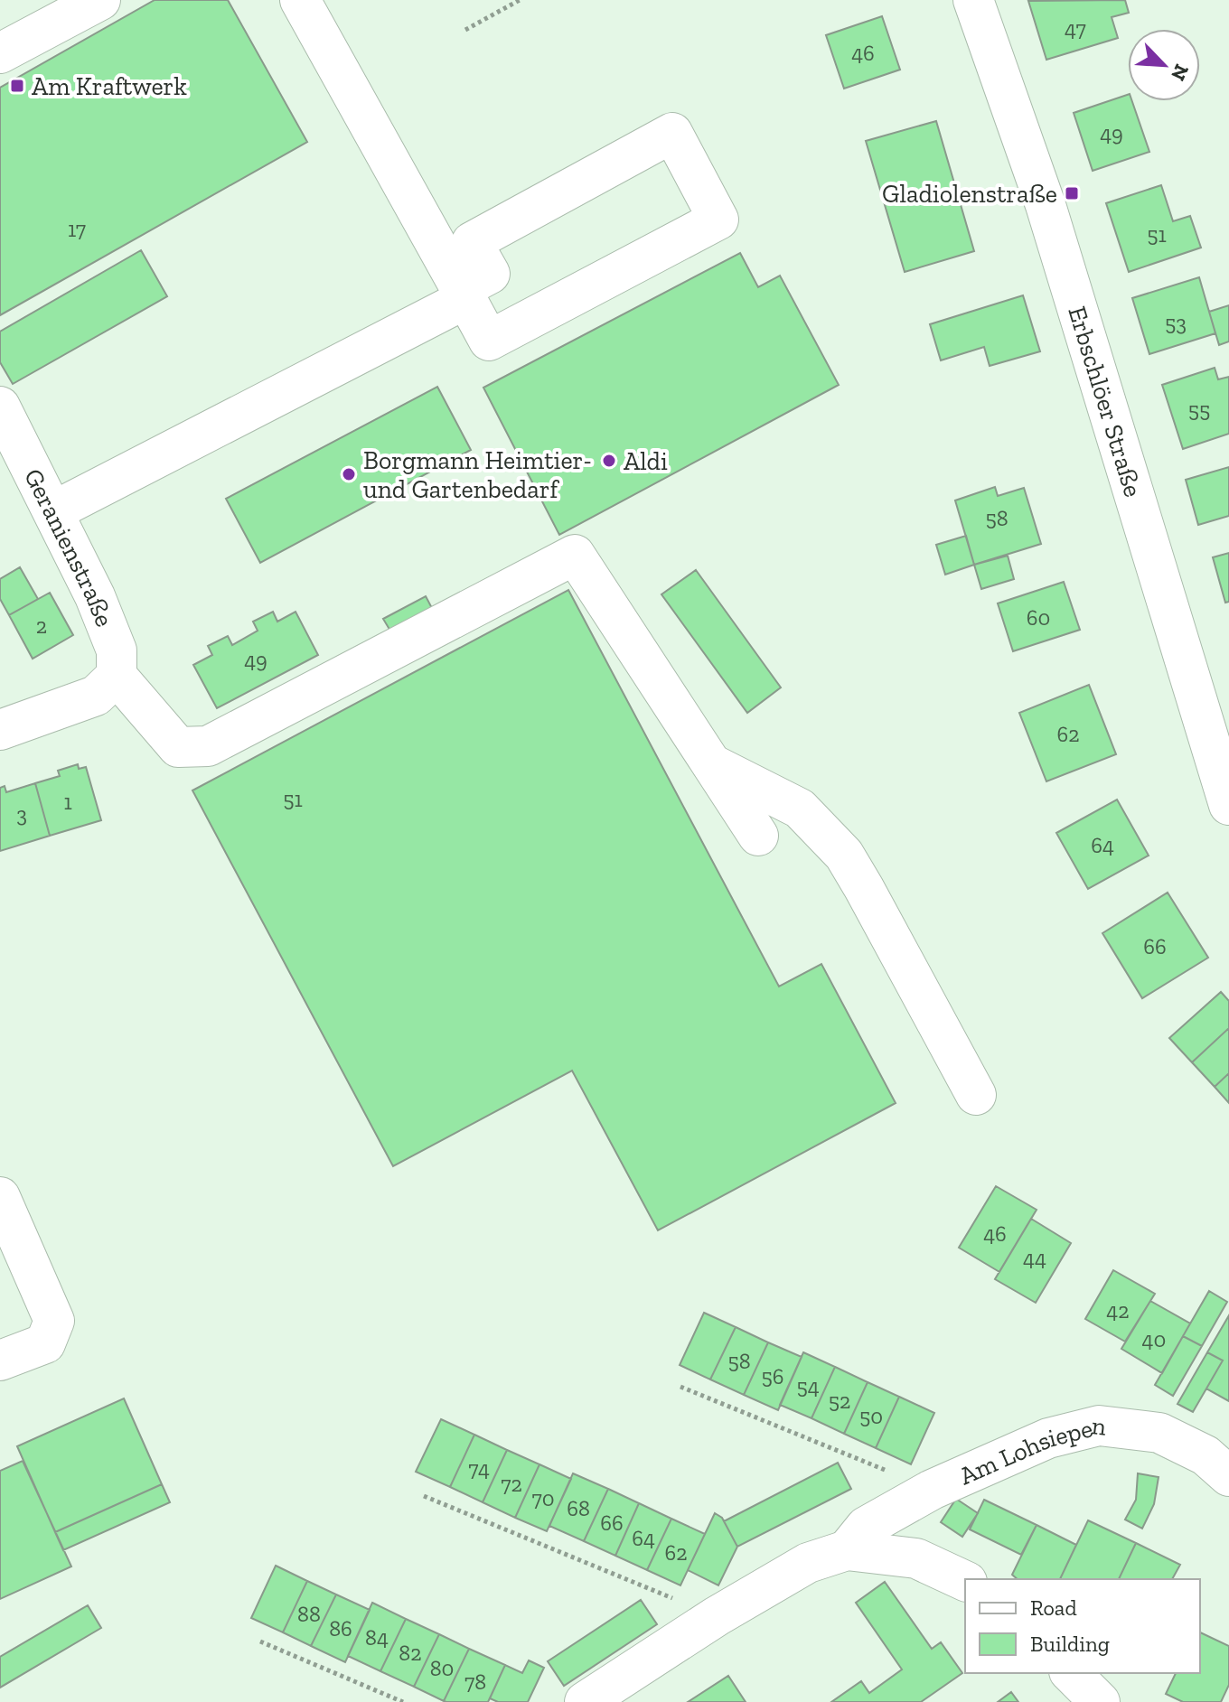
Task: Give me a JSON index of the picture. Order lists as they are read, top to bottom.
{
  "streets": {
    "street": ["Erbschlöer Straße", "Geranienstraße", "Am Lohsiepen"]
  },
  "places": {
    "transit": ["Am Kraftwerk", "Gladiolenstraße"],
    "other": ["Aldi", "Borgmann Heimtier- und Gartenbedarf"]
  },
  "house_numbers": [
    "47",
    "46",
    "49",
    "17",
    "51",
    "53",
    "55",
    "58",
    "60",
    "2",
    "49",
    "62",
    "51",
    "1",
    "3",
    "64",
    "66",
    "46",
    "44",
    "42",
    "40",
    "58",
    "56",
    "54",
    "52",
    "50",
    "74",
    "72",
    "70",
    "68",
    "66",
    "64",
    "62",
    "88",
    "86",
    "84",
    "82",
    "80",
    "78"
  ],
  "legend": ["Road", "Building"],
  "north": "bottom right"
}
